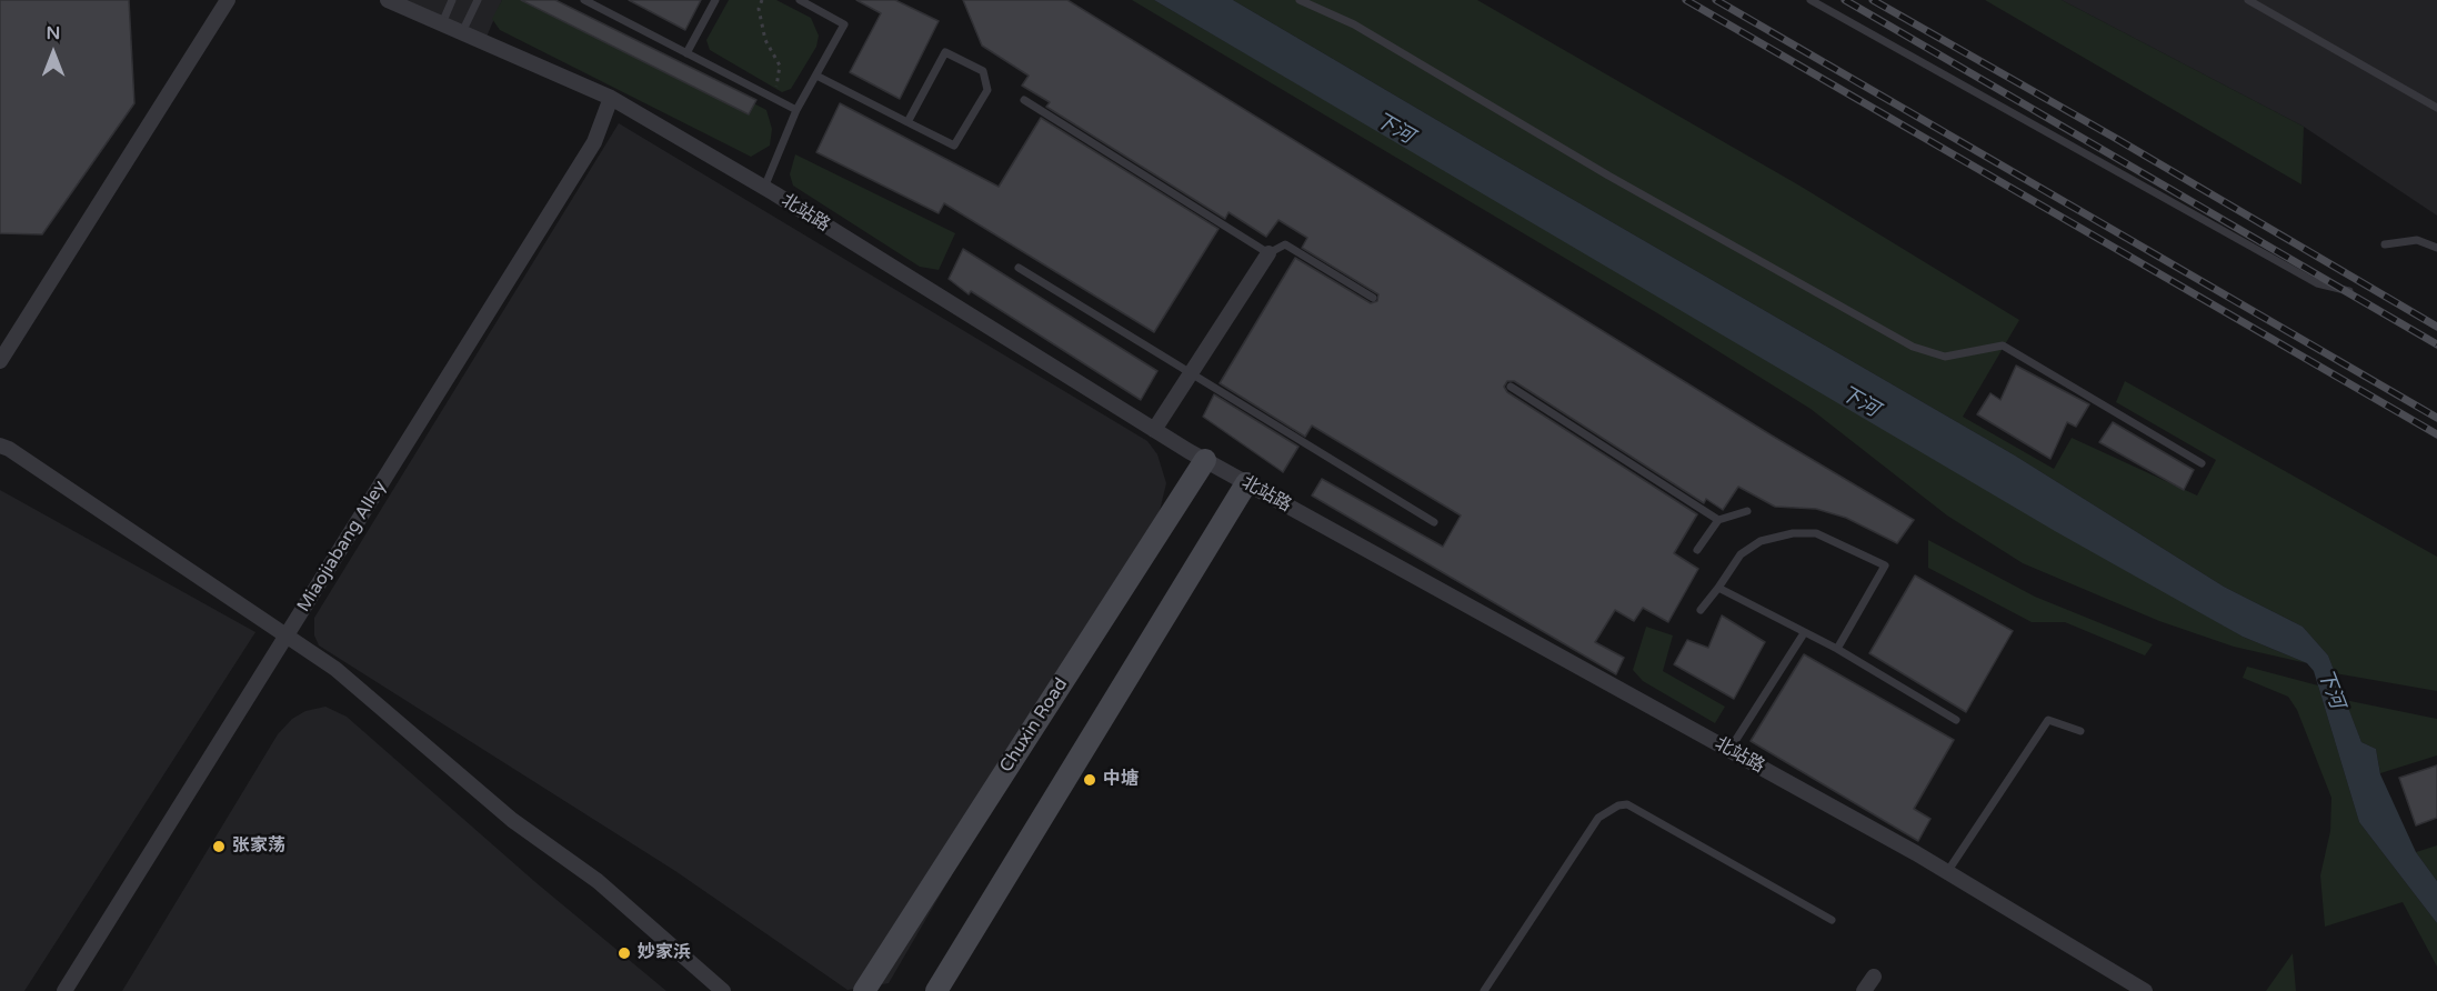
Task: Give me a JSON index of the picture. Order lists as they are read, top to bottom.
{
  "streets": {
    "street": ["北站路", "Miaojiabang Alley", "Chuxin Road"]
  },
  "crossings": [
    ["北站路", "Miaojiabang Alley"],
    ["北站路", "Chuxin Road"]
  ],
  "water": ["下河"],
  "places": ["中塘", "张家荡", "妙家浜"],
  "north": "top"
}
